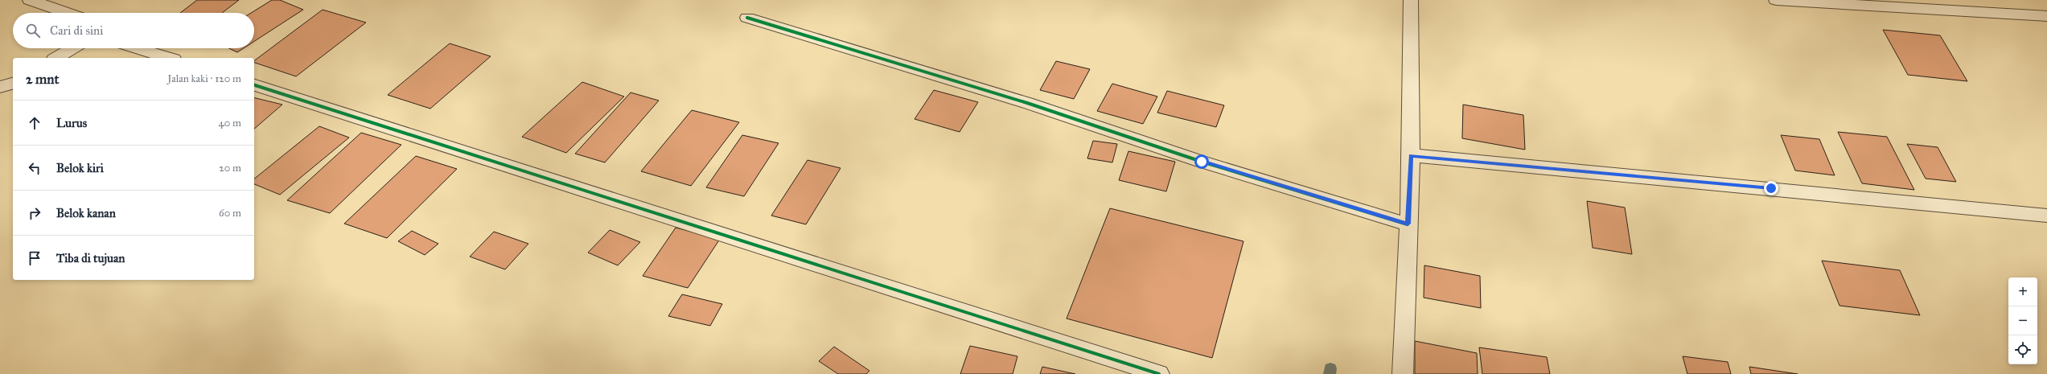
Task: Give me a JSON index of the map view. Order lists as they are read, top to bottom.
{
  "page": {
    "search": "Cari di sini",
    "heading": ["2 mnt", "Jalan kaki · 120 m"],
    "list": [
      ["Lurus", "40 m"],
      ["Belok kiri", "20 m"],
      ["Belok kanan", "60 m"],
      "Tiba di tujuan"
    ],
    "map_buttons": ["+", "−"]
  }
}
